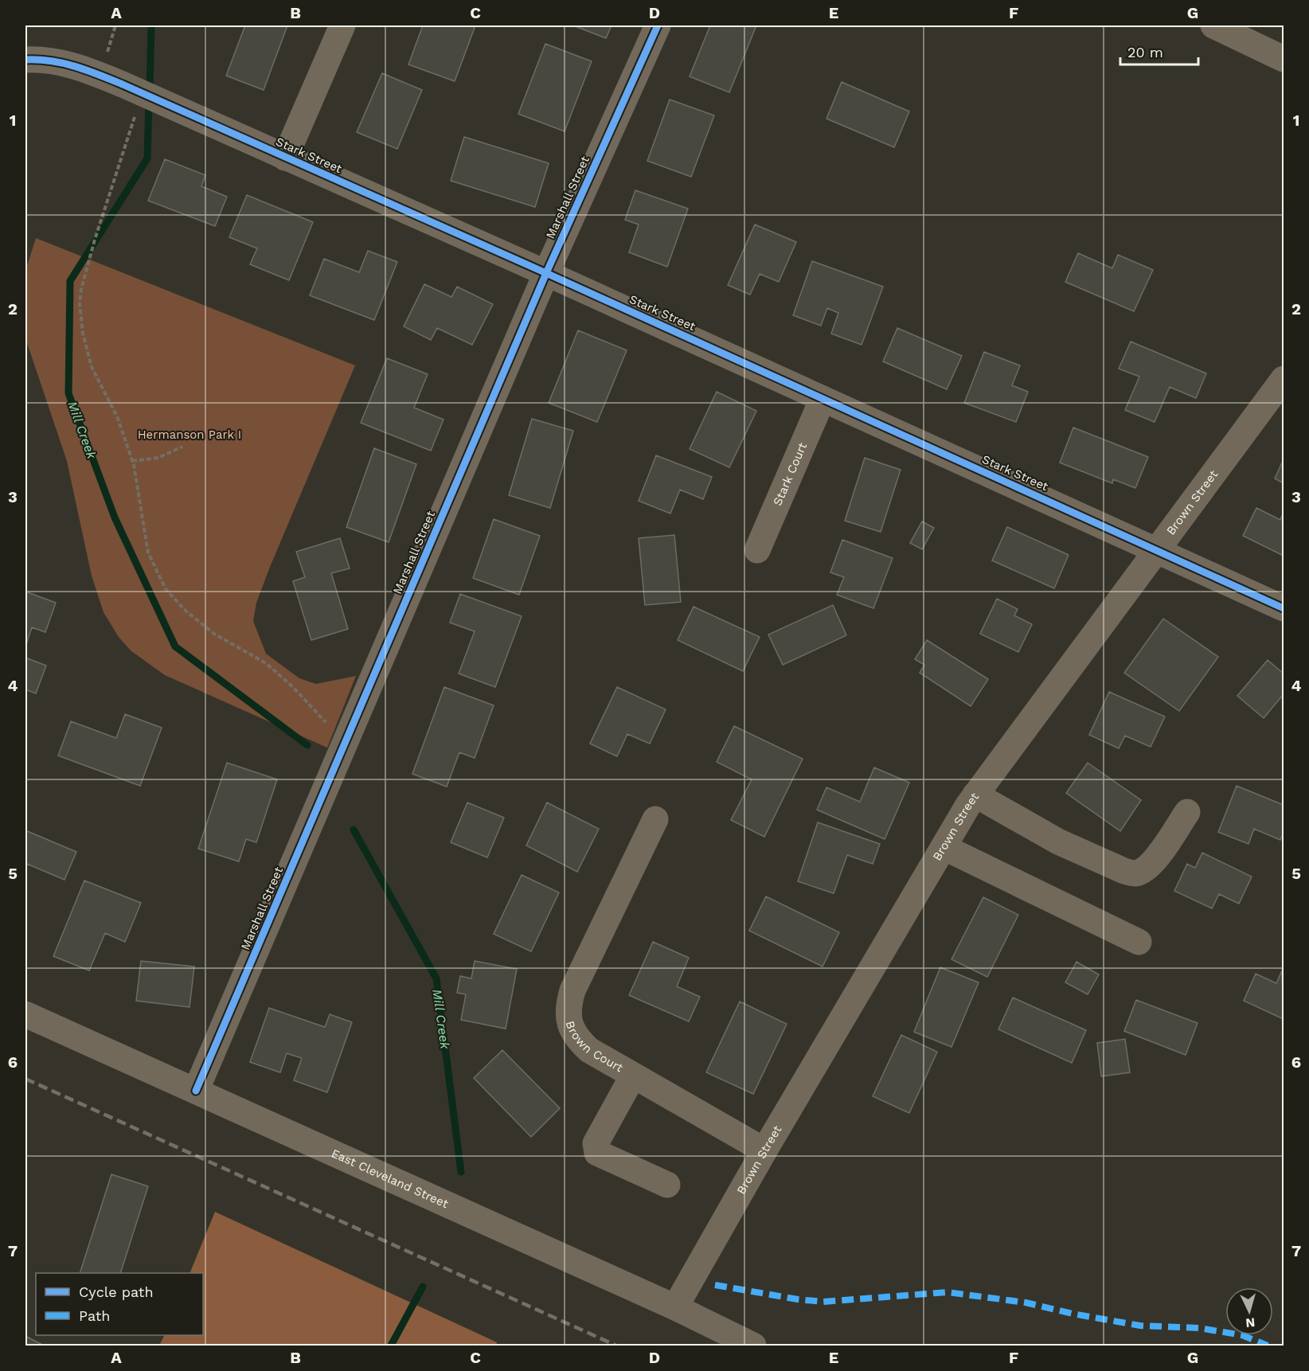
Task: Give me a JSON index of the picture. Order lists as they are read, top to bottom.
{
  "streets": {
    "street": [
      "Stark Street",
      "Marshall Street",
      "Stark Court",
      "Brown Street",
      "Brown Court",
      "East Cleveland Street"
    ]
  },
  "crossings": [
    ["Stark Street", "Marshall Street"],
    ["Stark Street", "Stark Court"],
    ["Stark Street", "Brown Street"],
    ["Marshall Street", "East Cleveland Street"],
    ["Brown Street", "Brown Court"],
    ["Brown Street", "East Cleveland Street"]
  ],
  "water": ["Mill Creek"],
  "parks": ["Hermanson Park I"],
  "legend": ["Cycle path", "Path"],
  "scale_bar": "20 m",
  "north": "bottom",
  "grid": {
    "columns": [
      "A",
      "B",
      "C",
      "D",
      "E",
      "F",
      "G"
    ],
    "rows": [
      "1",
      "2",
      "3",
      "4",
      "5",
      "6",
      "7"
    ]
  }
}
